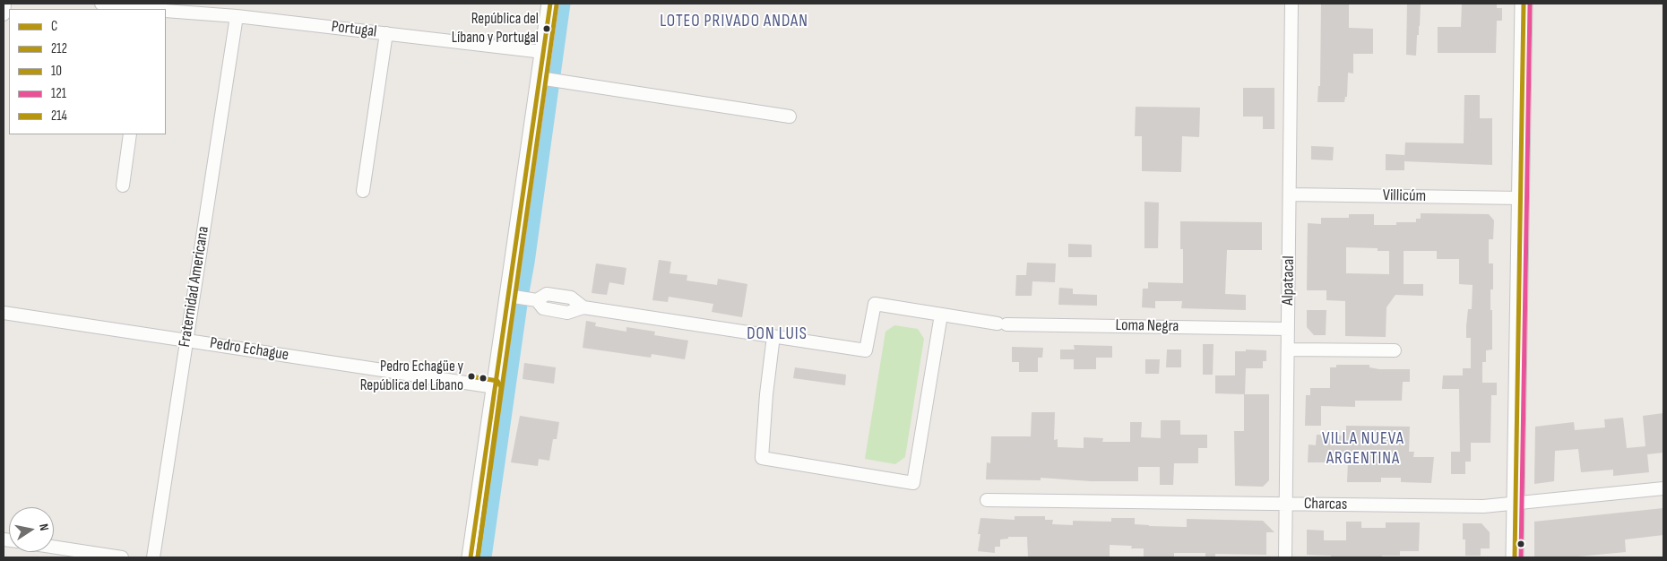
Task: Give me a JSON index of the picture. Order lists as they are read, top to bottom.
{
  "streets": {
    "street": [
      "Portugal",
      "Villicúm",
      "Alpatacal",
      "Fraternidad Americana",
      "Loma Negra",
      "Pedro Echague",
      "Charcas"
    ]
  },
  "crossings": [
    ["Portugal", "Fraternidad Americana"],
    ["Villicúm", "Alpatacal"],
    ["Alpatacal", "Loma Negra"],
    ["Alpatacal", "Charcas"],
    ["Fraternidad Americana", "Pedro Echague"]
  ],
  "districts": ["LOTEO PRIVADO ANDAN", "DON LUIS", "VILLA NUEVA ARGENTINA"],
  "places": ["República del Líbano y Portugal", "Pedro Echagüe y República del Líbano"],
  "lines": [
    "transit line C",
    "transit line 10",
    "transit line 121",
    "transit line 212",
    "transit line 214"
  ],
  "legend": [
    "C",
    "212",
    "10",
    "121",
    "214"
  ],
  "north": "right"
}
